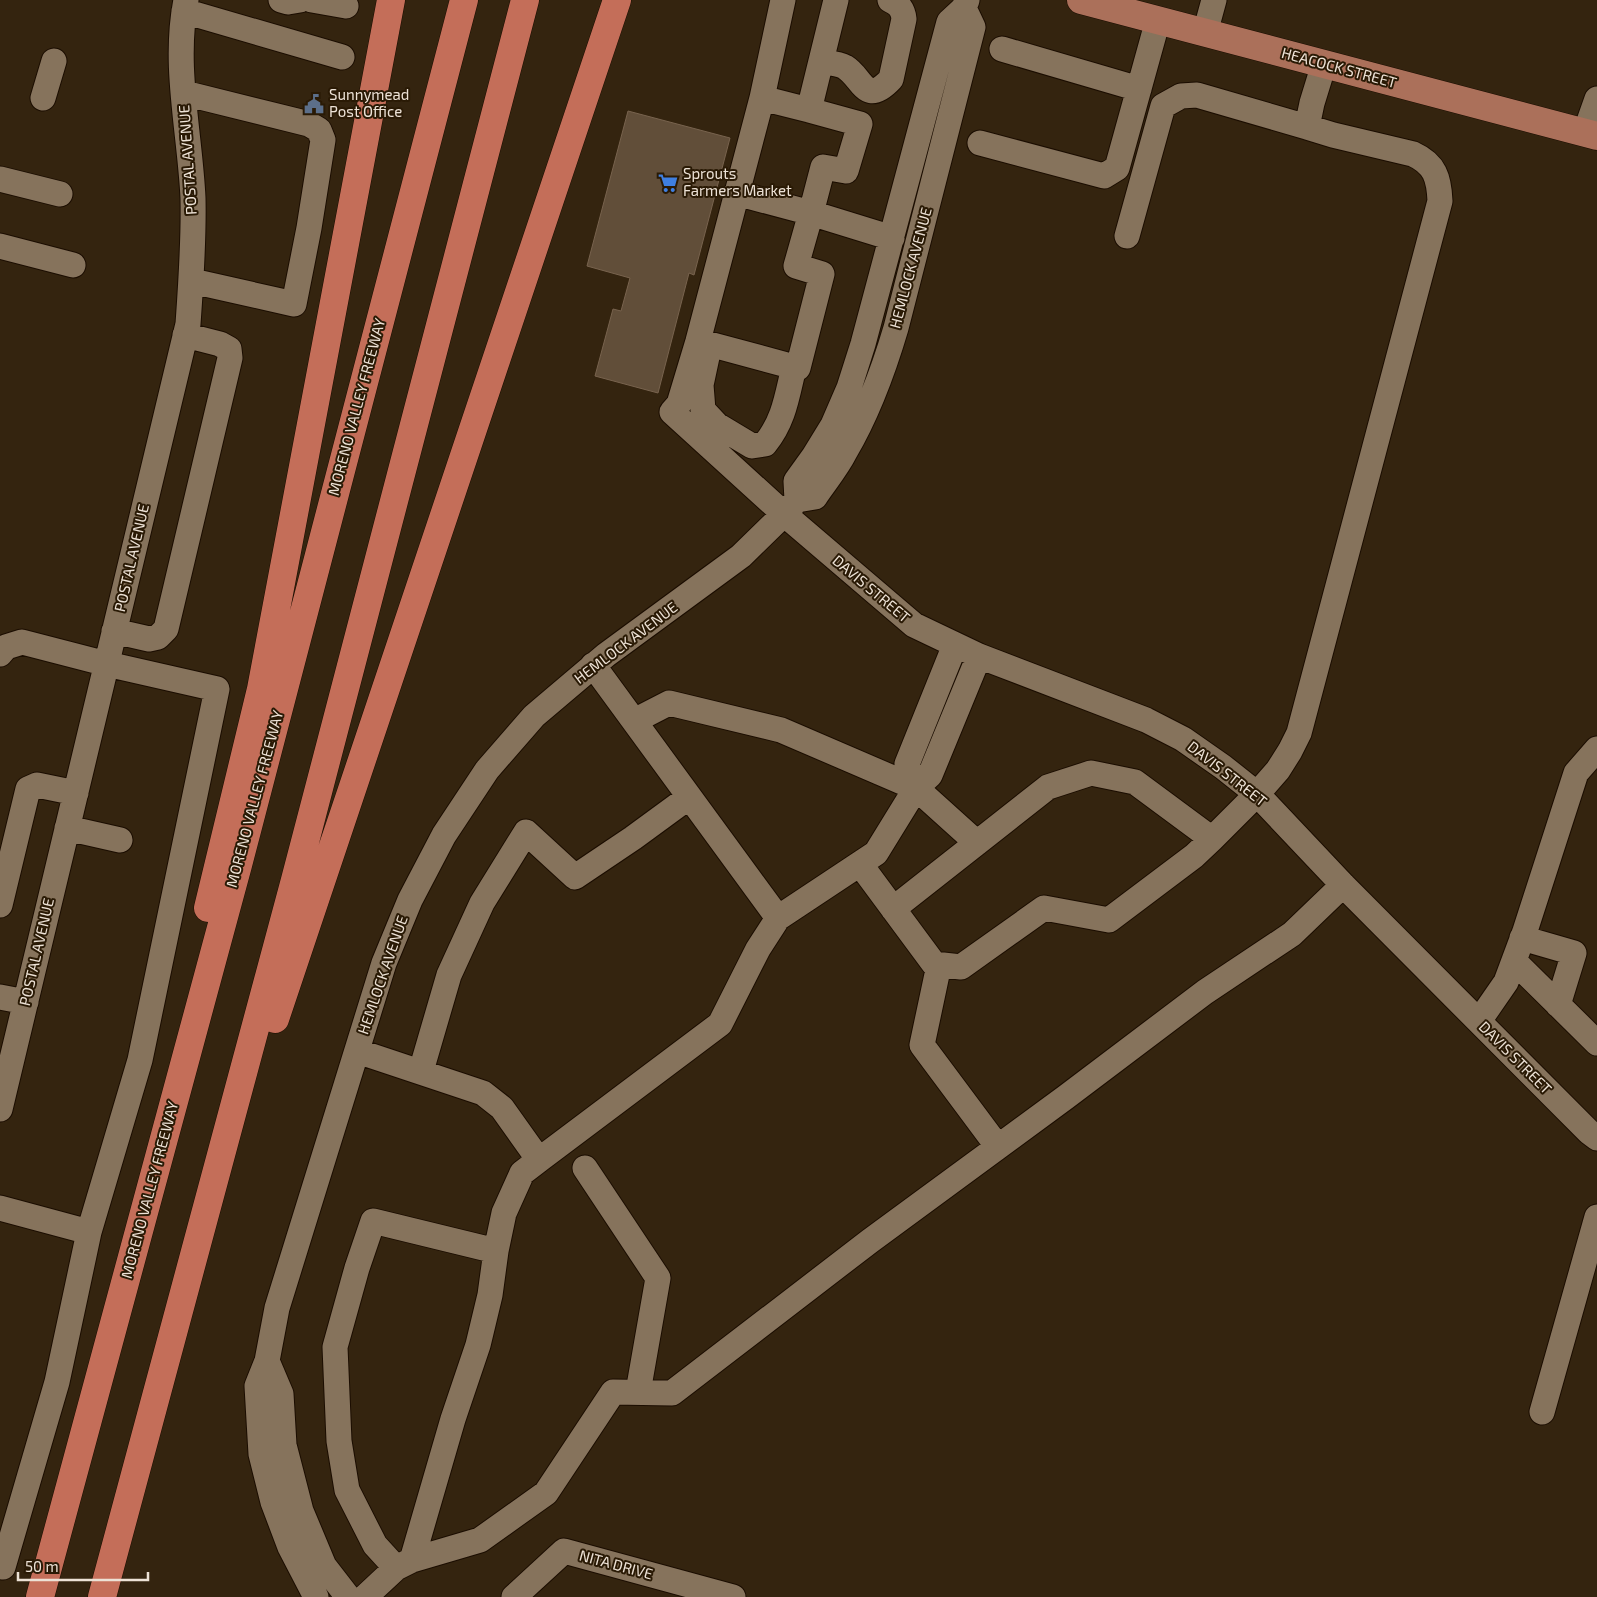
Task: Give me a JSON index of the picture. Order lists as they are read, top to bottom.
{
  "streets": {
    "highway": ["MORENO VALLEY FREEWAY"],
    "main road": ["HEACOCK STREET"],
    "street": [
      "POSTAL AVENUE",
      "HEMLOCK AVENUE",
      "DAVIS STREET",
      "NITA DRIVE"
    ]
  },
  "crossings": [
    ["HEMLOCK AVENUE", "DAVIS STREET"]
  ],
  "places": {
    "public building": ["Sunnymead Post Office"],
    "supermarket": ["Sprouts Farmers Market"]
  },
  "scale_bar": "50 m"
}
